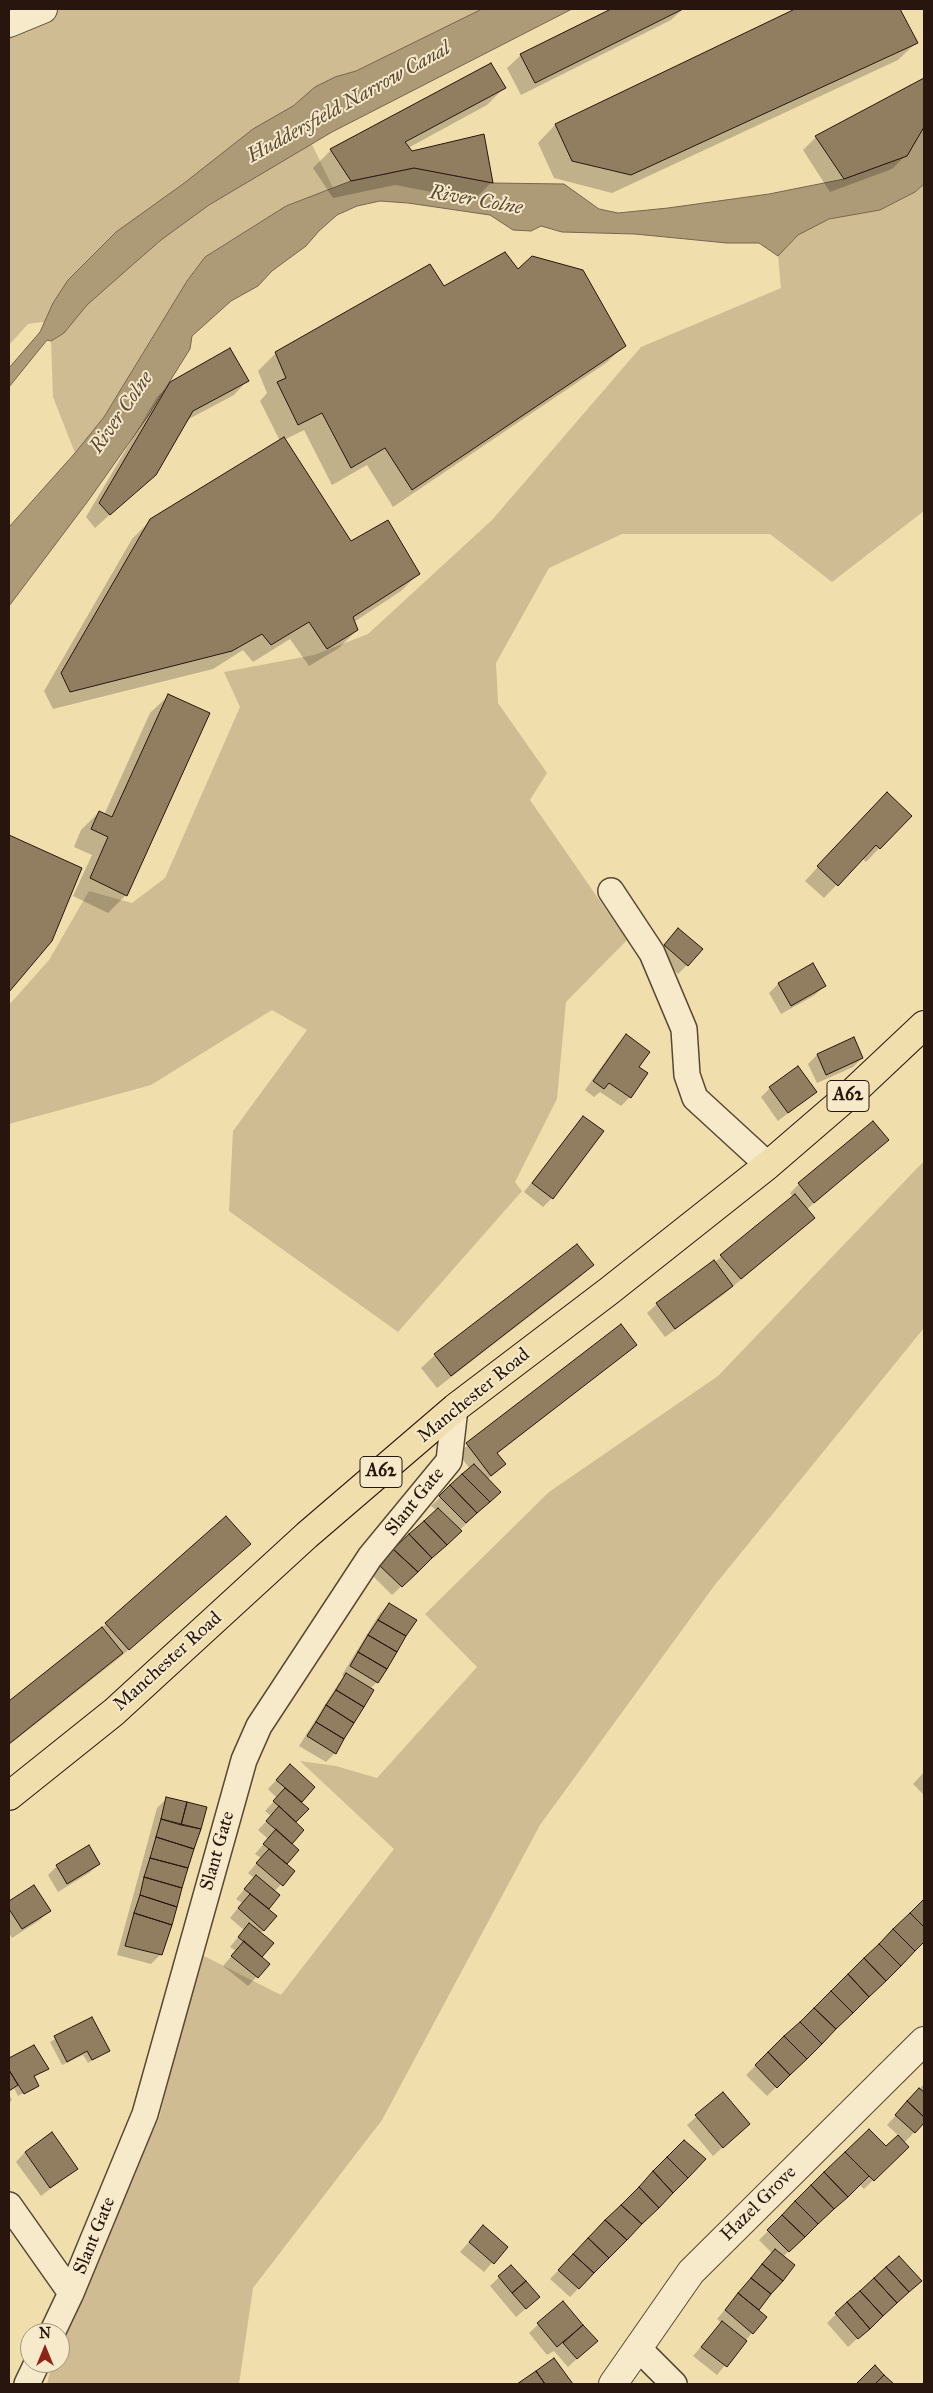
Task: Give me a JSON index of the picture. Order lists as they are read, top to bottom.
{
  "streets": {
    "main road": ["A62", "Manchester Road"],
    "street": ["Slant Gate", "Hazel Grove"]
  },
  "crossings": [
    ["Manchester Road", "Slant Gate"]
  ],
  "water": ["Huddersfield Narrow Canal", "River Colne"],
  "north": "top"
}
